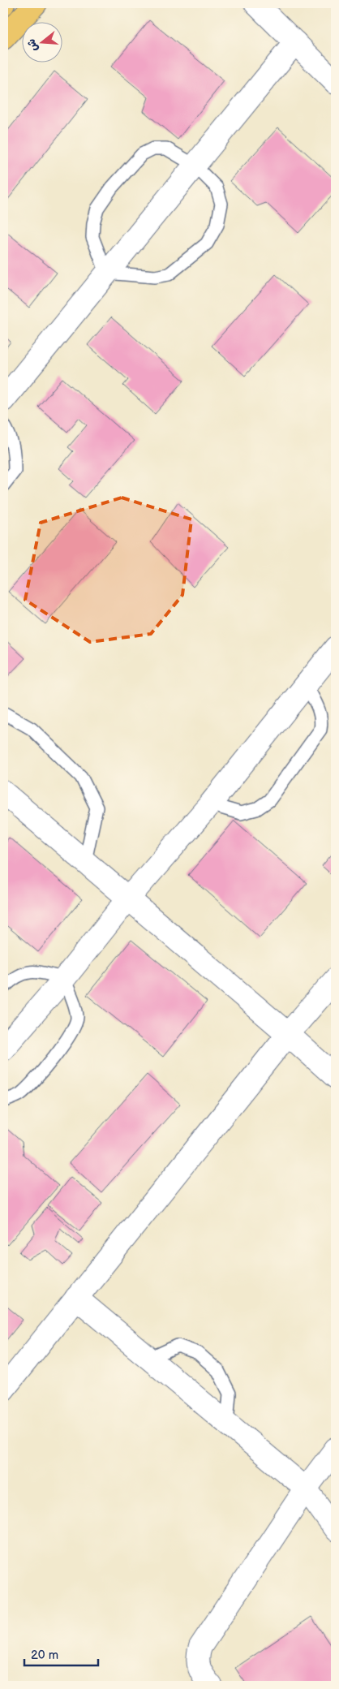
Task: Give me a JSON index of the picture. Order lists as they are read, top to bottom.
{
  "scale_bar": "20 m",
  "north": "left"
}
